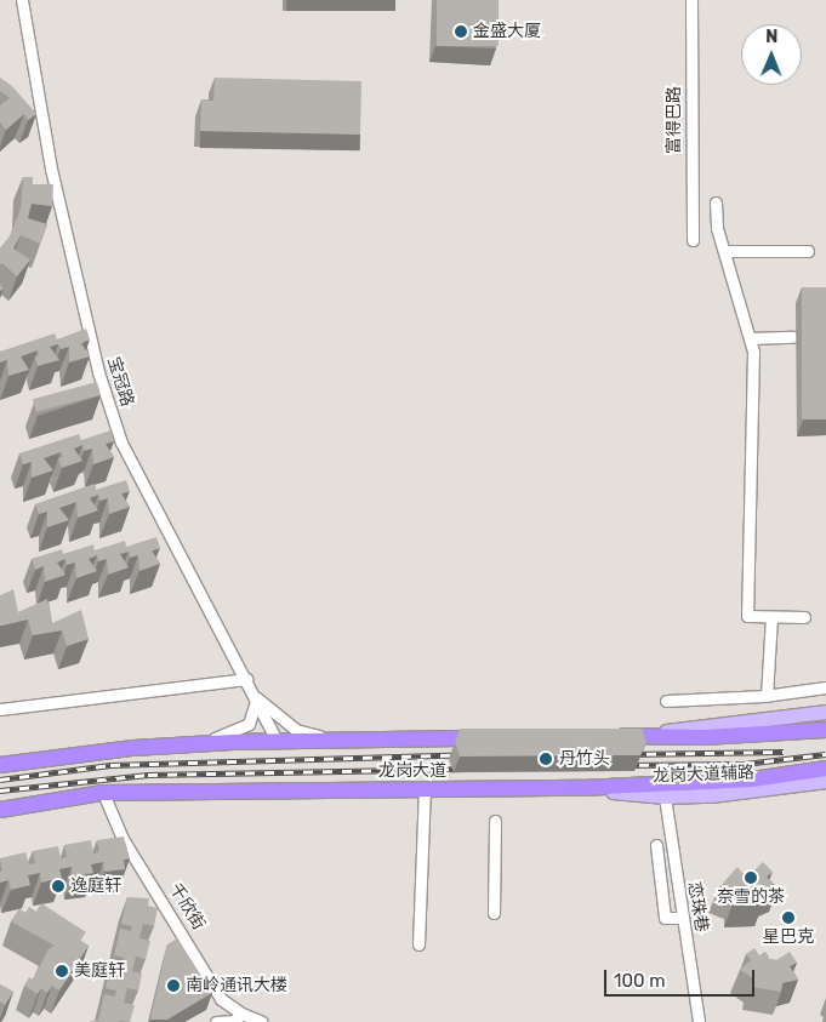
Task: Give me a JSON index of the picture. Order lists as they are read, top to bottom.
{
  "streets": {
    "highway": ["龙岗大道"],
    "main road": ["龙岗大道辅路"],
    "street": [
      "富得巴路",
      "宝冠路",
      "千欣街",
      "恋珠巷"
    ]
  },
  "crossings": [
    ["宝冠路", "龙岗大道"],
    ["龙岗大道", "龙岗大道辅路"],
    ["龙岗大道", "千欣街"],
    ["龙岗大道辅路", "恋珠巷"]
  ],
  "places": [
    "金盛大厦",
    "丹竹头",
    "奈雪的茶",
    "逸庭轩",
    "星巴克",
    "美庭轩",
    "南岭通讯大楼"
  ],
  "scale_bar": "100 m",
  "north": "top"
}
